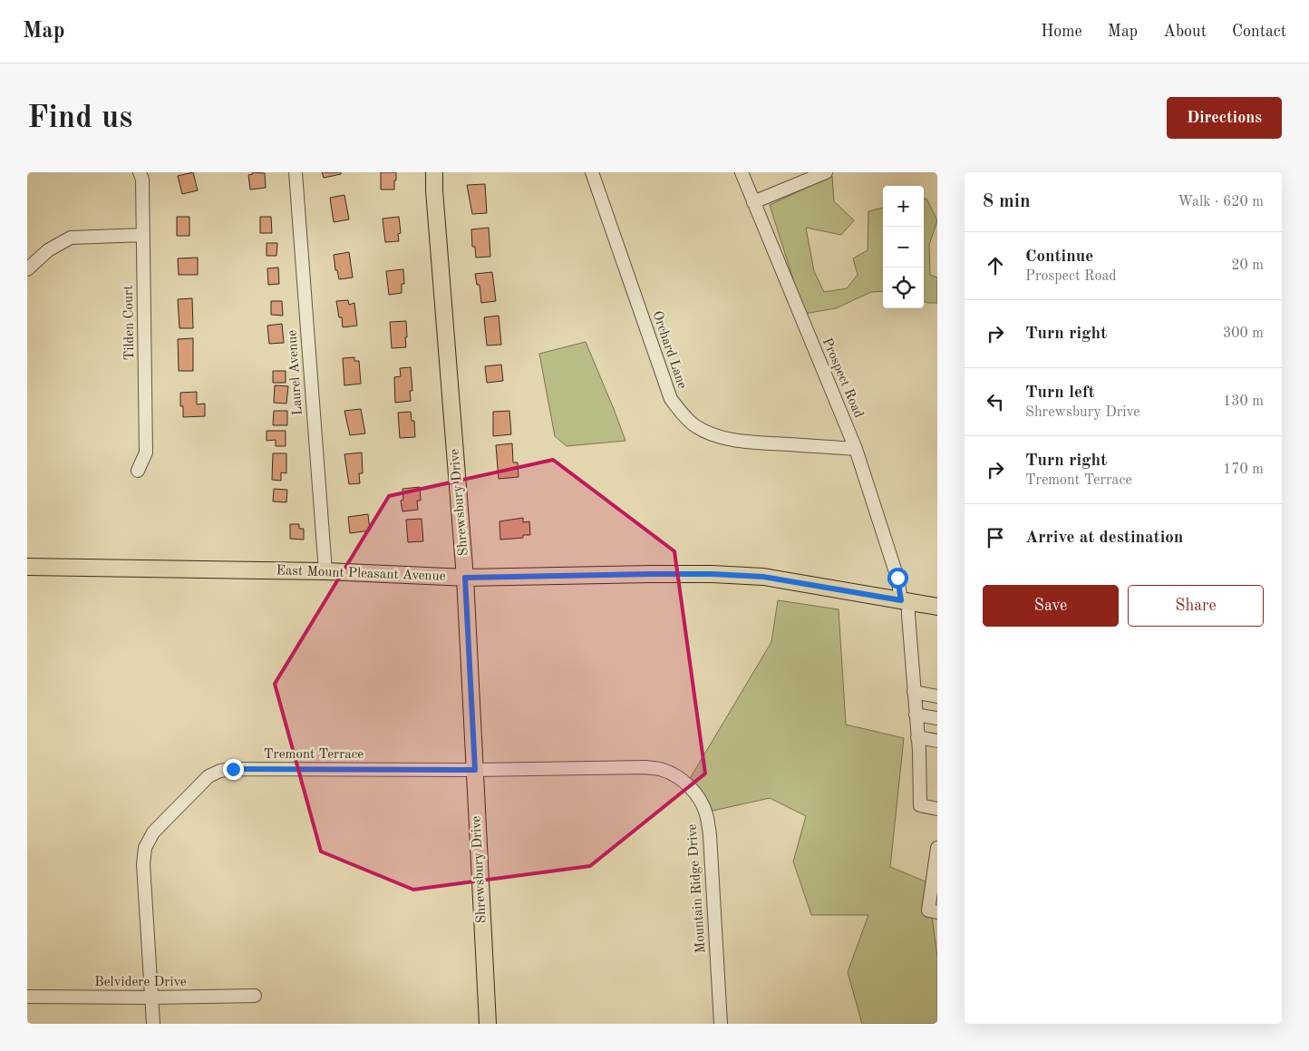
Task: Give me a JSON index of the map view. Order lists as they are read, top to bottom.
{
  "streets": {
    "main road": ["Shrewsbury Drive", "East Mount Pleasant Avenue"],
    "street": [
      "Tilden Court",
      "Orchard Lane",
      "Laurel Avenue",
      "Prospect Road",
      "Tremont Terrace",
      "Mountain Ridge Drive",
      "Belvidere Drive"
    ]
  },
  "crossings": [
    ["Orchard Lane", "Prospect Road"],
    ["Laurel Avenue", "East Mount Pleasant Avenue"],
    ["Prospect Road", "East Mount Pleasant Avenue"],
    ["Shrewsbury Drive", "East Mount Pleasant Avenue"],
    ["Shrewsbury Drive", "Tremont Terrace"],
    ["Shrewsbury Drive", "Mountain Ridge Drive"],
    ["Tremont Terrace", "Mountain Ridge Drive"],
    ["Tremont Terrace", "Belvidere Drive"]
  ],
  "page": {
    "header": "Map",
    "nav": [
      "Home",
      "Map",
      "About",
      "Contact"
    ],
    "buttons": [
      "Directions",
      ["Save", "Share"]
    ],
    "title": "Find us",
    "heading": ["8 min", "Walk · 620 m"],
    "map_buttons": ["+", "−"],
    "list": [
      ["Continue", "Prospect Road", "20 m"],
      ["Turn right", "300 m"],
      ["Turn left", "Shrewsbury Drive", "130 m"],
      ["Turn right", "Tremont Terrace", "170 m"],
      "Arrive at destination"
    ]
  }
}
